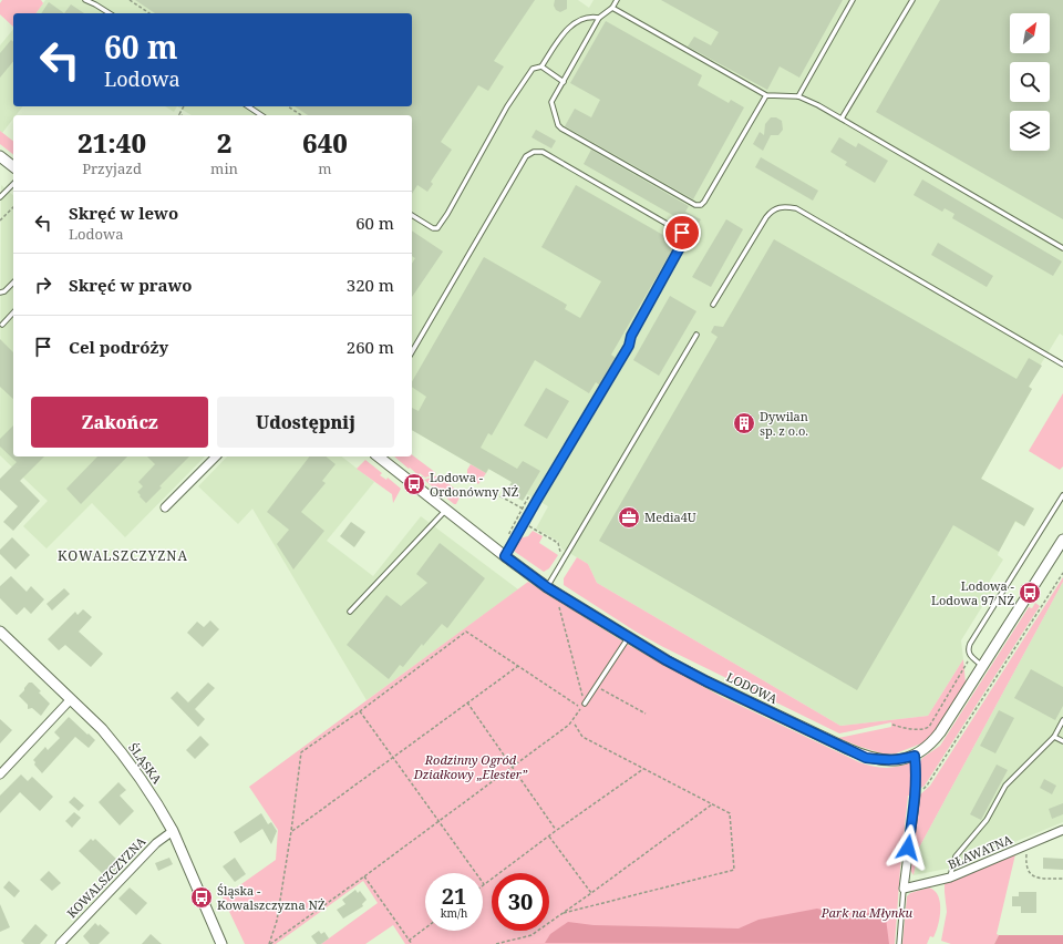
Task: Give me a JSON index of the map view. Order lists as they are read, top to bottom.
{
  "streets": {
    "street": [
      "LODOWA",
      "ŚLĄSKA",
      "BŁAWATNA",
      "KOWALSZCZYZNA"
    ]
  },
  "crossings": [
    ["ŚLĄSKA", "KOWALSZCZYZNA"]
  ],
  "districts": ["KOWALSZCZYZNA"],
  "parks": ["Rodzinny Ogród Działkowy „Elester”", "Park na Młynku"],
  "places": {
    "building": ["Dywilan sp. z o.o."],
    "bus stop": ["Lodowa - Ordonówny NŻ", "Lodowa - Lodowa 97 NŻ", "Śląska - Kowalszczyzna NŻ"],
    "office": ["Media4U"]
  },
  "north": "top right",
  "page": {
    "turn": ["60 m", "Lodowa"],
    "eta": [
      "21:40",
      "Przyjazd",
      "2",
      "min",
      "640",
      "m"
    ],
    "list": [
      {
        "name": "Skręć w lewo",
        "note": "Lodowa",
        "value": "60 m"
      },
      {
        "name": "Skręć w prawo",
        "value": "320 m"
      },
      {
        "name": "Cel podróży",
        "value": "260 m"
      }
    ],
    "buttons": ["Zakończ", "Udostępnij"],
    "speed": "21 km/h",
    "limit": "30"
  }
}
